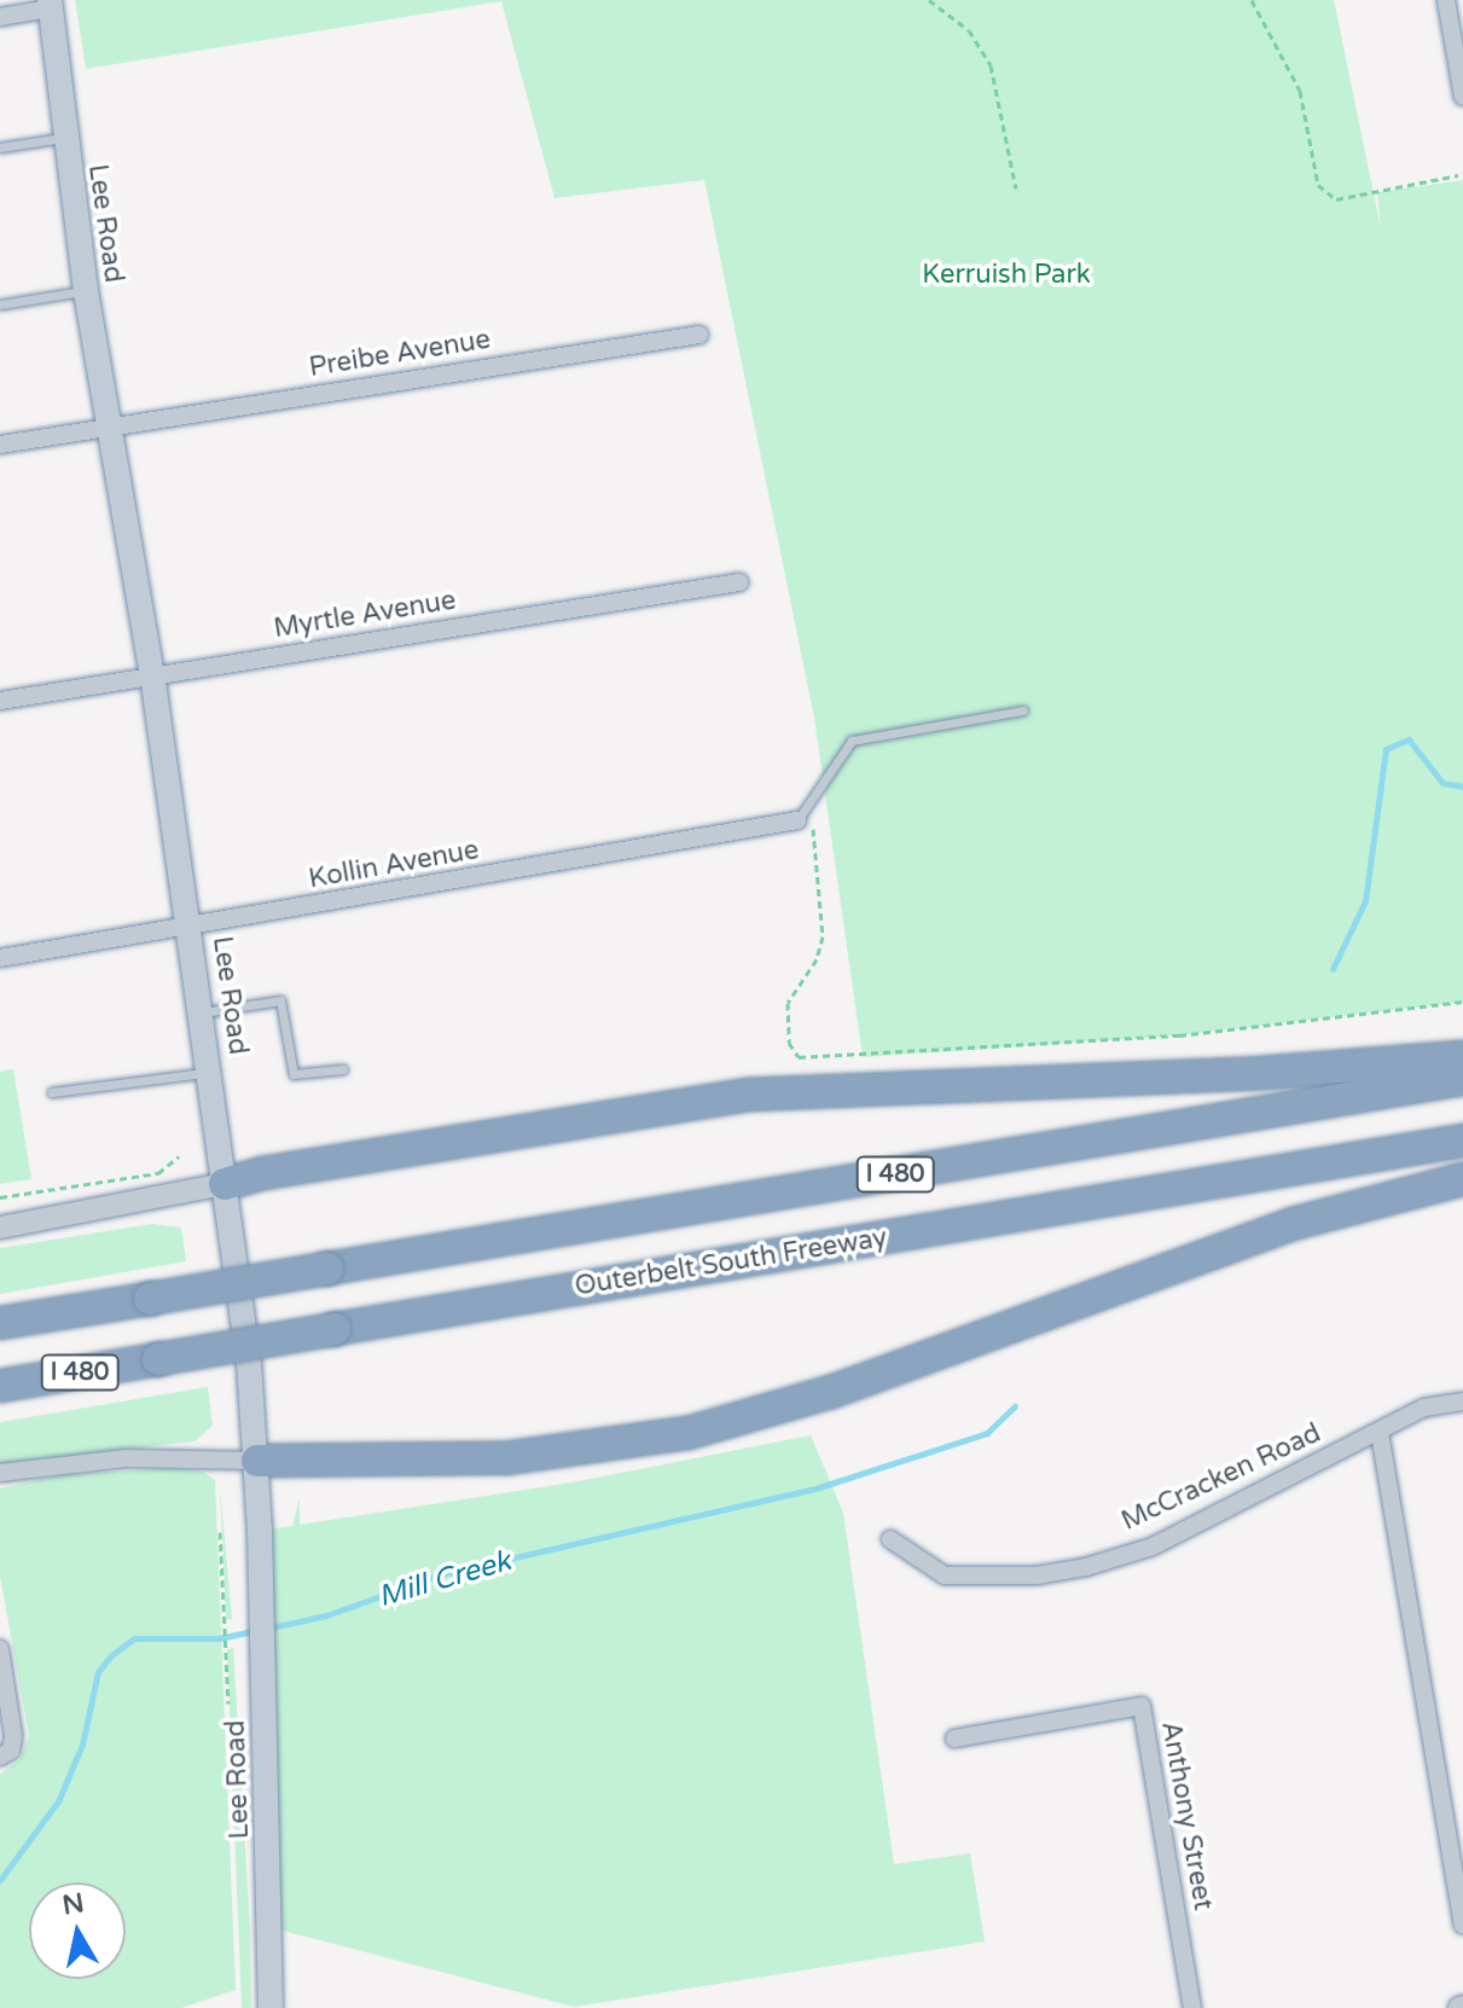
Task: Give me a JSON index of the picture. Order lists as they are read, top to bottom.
{
  "streets": {
    "highway": ["I 480", "Outerbelt South Freeway"],
    "main road": ["Lee Road"],
    "street": [
      "Preibe Avenue",
      "Myrtle Avenue",
      "Kollin Avenue",
      "McCracken Road",
      "Anthony Street"
    ]
  },
  "crossings": [
    ["Lee Road", "Preibe Avenue"],
    ["Lee Road", "Myrtle Avenue"],
    ["Lee Road", "Kollin Avenue"]
  ],
  "water": ["Mill Creek"],
  "parks": ["Kerruish Park"],
  "north": "top"
}
